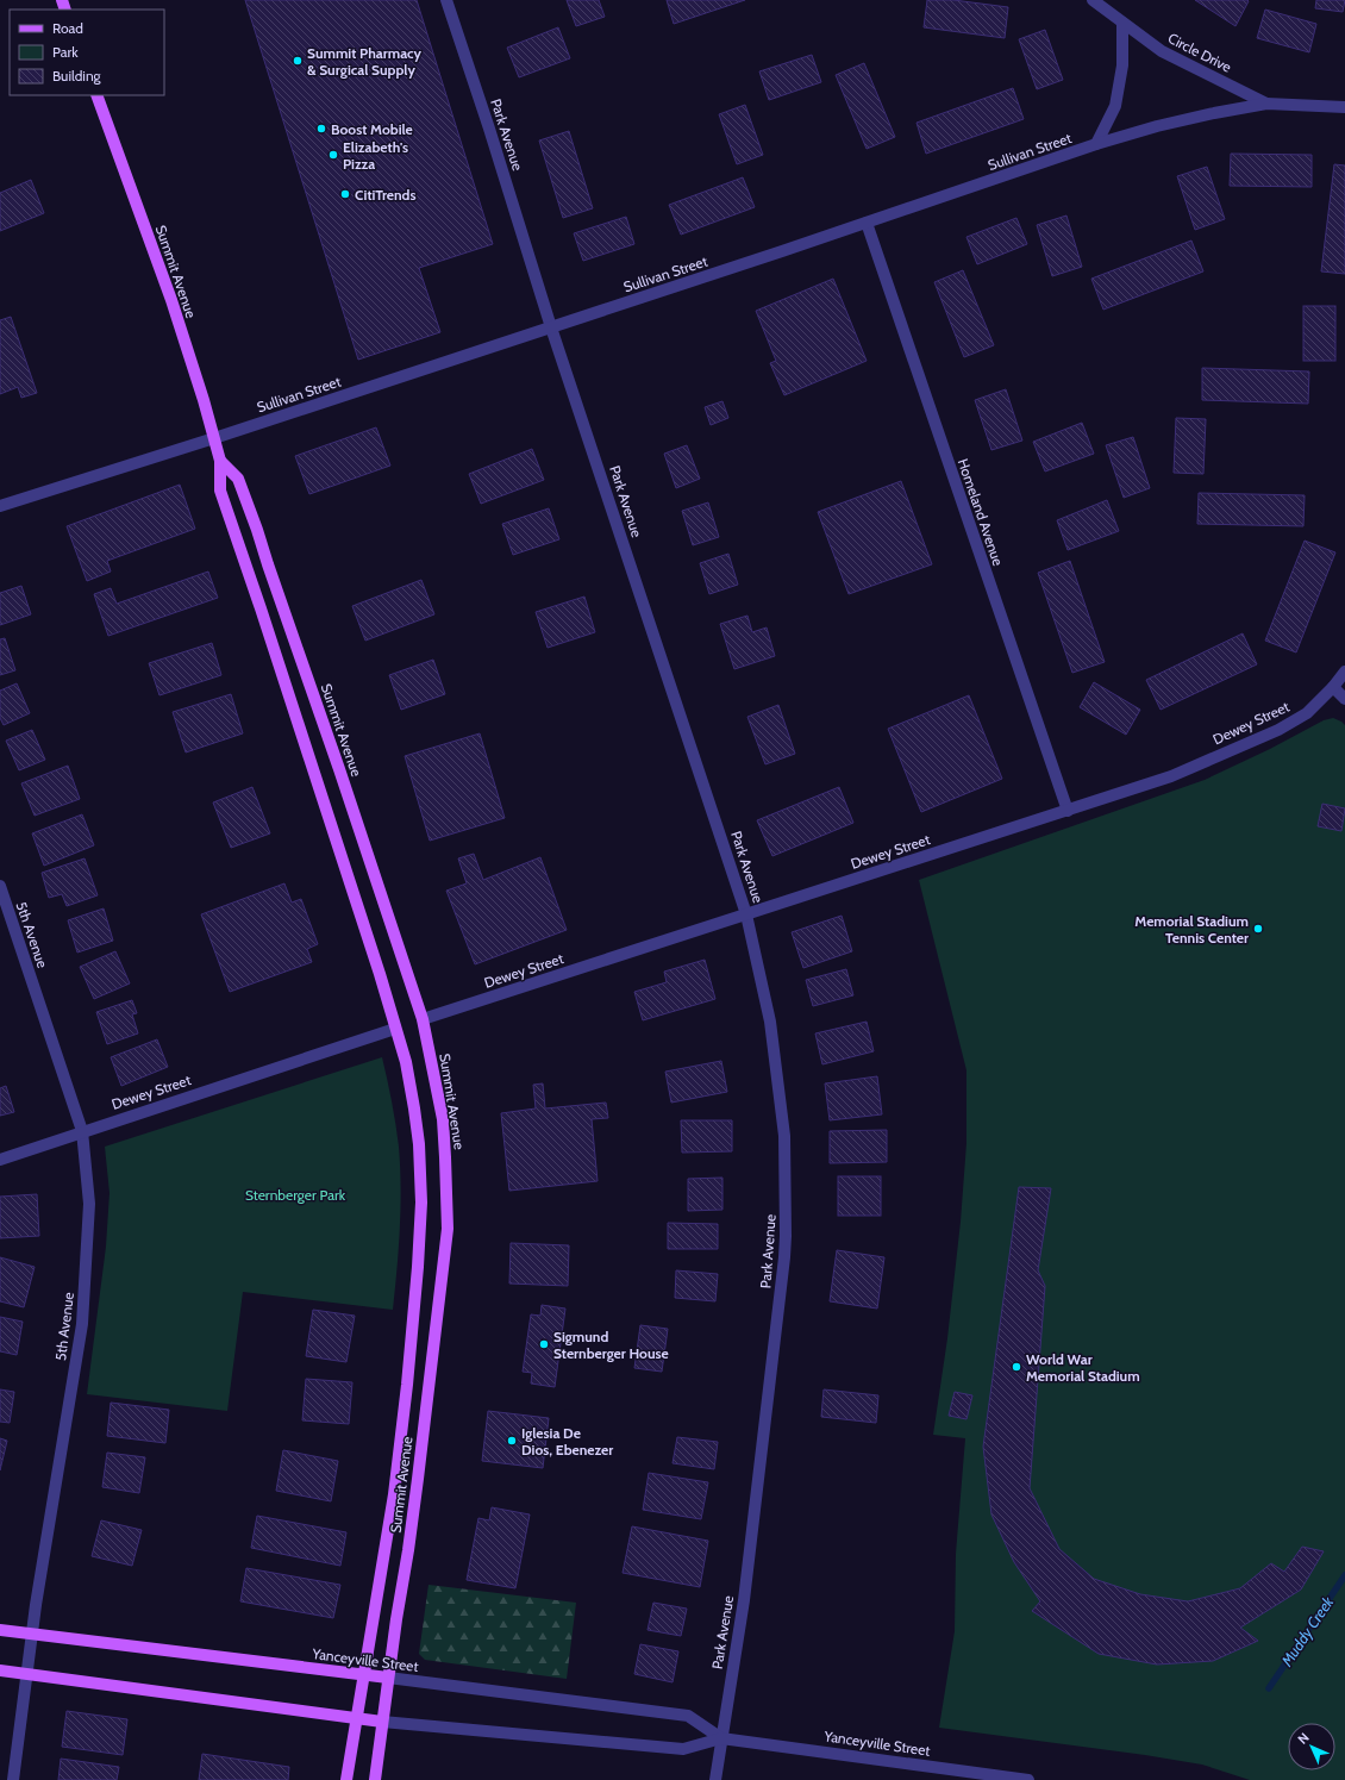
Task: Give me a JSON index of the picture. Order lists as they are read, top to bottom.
{
  "streets": {
    "main road": ["Summit Avenue", "Yanceyville Street"],
    "street": [
      "Circle Drive",
      "Park Avenue",
      "Sullivan Street",
      "Homeland Avenue",
      "Dewey Street",
      "5th Avenue"
    ]
  },
  "crossings": [
    ["Circle Drive", "Sullivan Street"],
    ["Park Avenue", "Sullivan Street"],
    ["Park Avenue", "Dewey Street"],
    ["Park Avenue", "Yanceyville Street"],
    ["Sullivan Street", "Summit Avenue"],
    ["Sullivan Street", "Homeland Avenue"],
    ["Summit Avenue", "Dewey Street"],
    ["Summit Avenue", "Yanceyville Street"],
    ["Homeland Avenue", "Dewey Street"],
    ["Dewey Street", "5th Avenue"],
    ["5th Avenue", "Yanceyville Street"]
  ],
  "water": ["Muddy Creek"],
  "parks": ["Sternberger Park"],
  "places": [
    "Summit Pharmacy & Surgical Supply",
    "Boost Mobile",
    "Elizabeth's Pizza",
    "CitiTrends",
    "Memorial Stadium Tennis Center",
    "Sigmund Sternberger House",
    "World War Memorial Stadium",
    "Iglesia De Dios, Ebenezer"
  ],
  "legend": ["Road", "Park", "Building"],
  "north": "top left"
}
